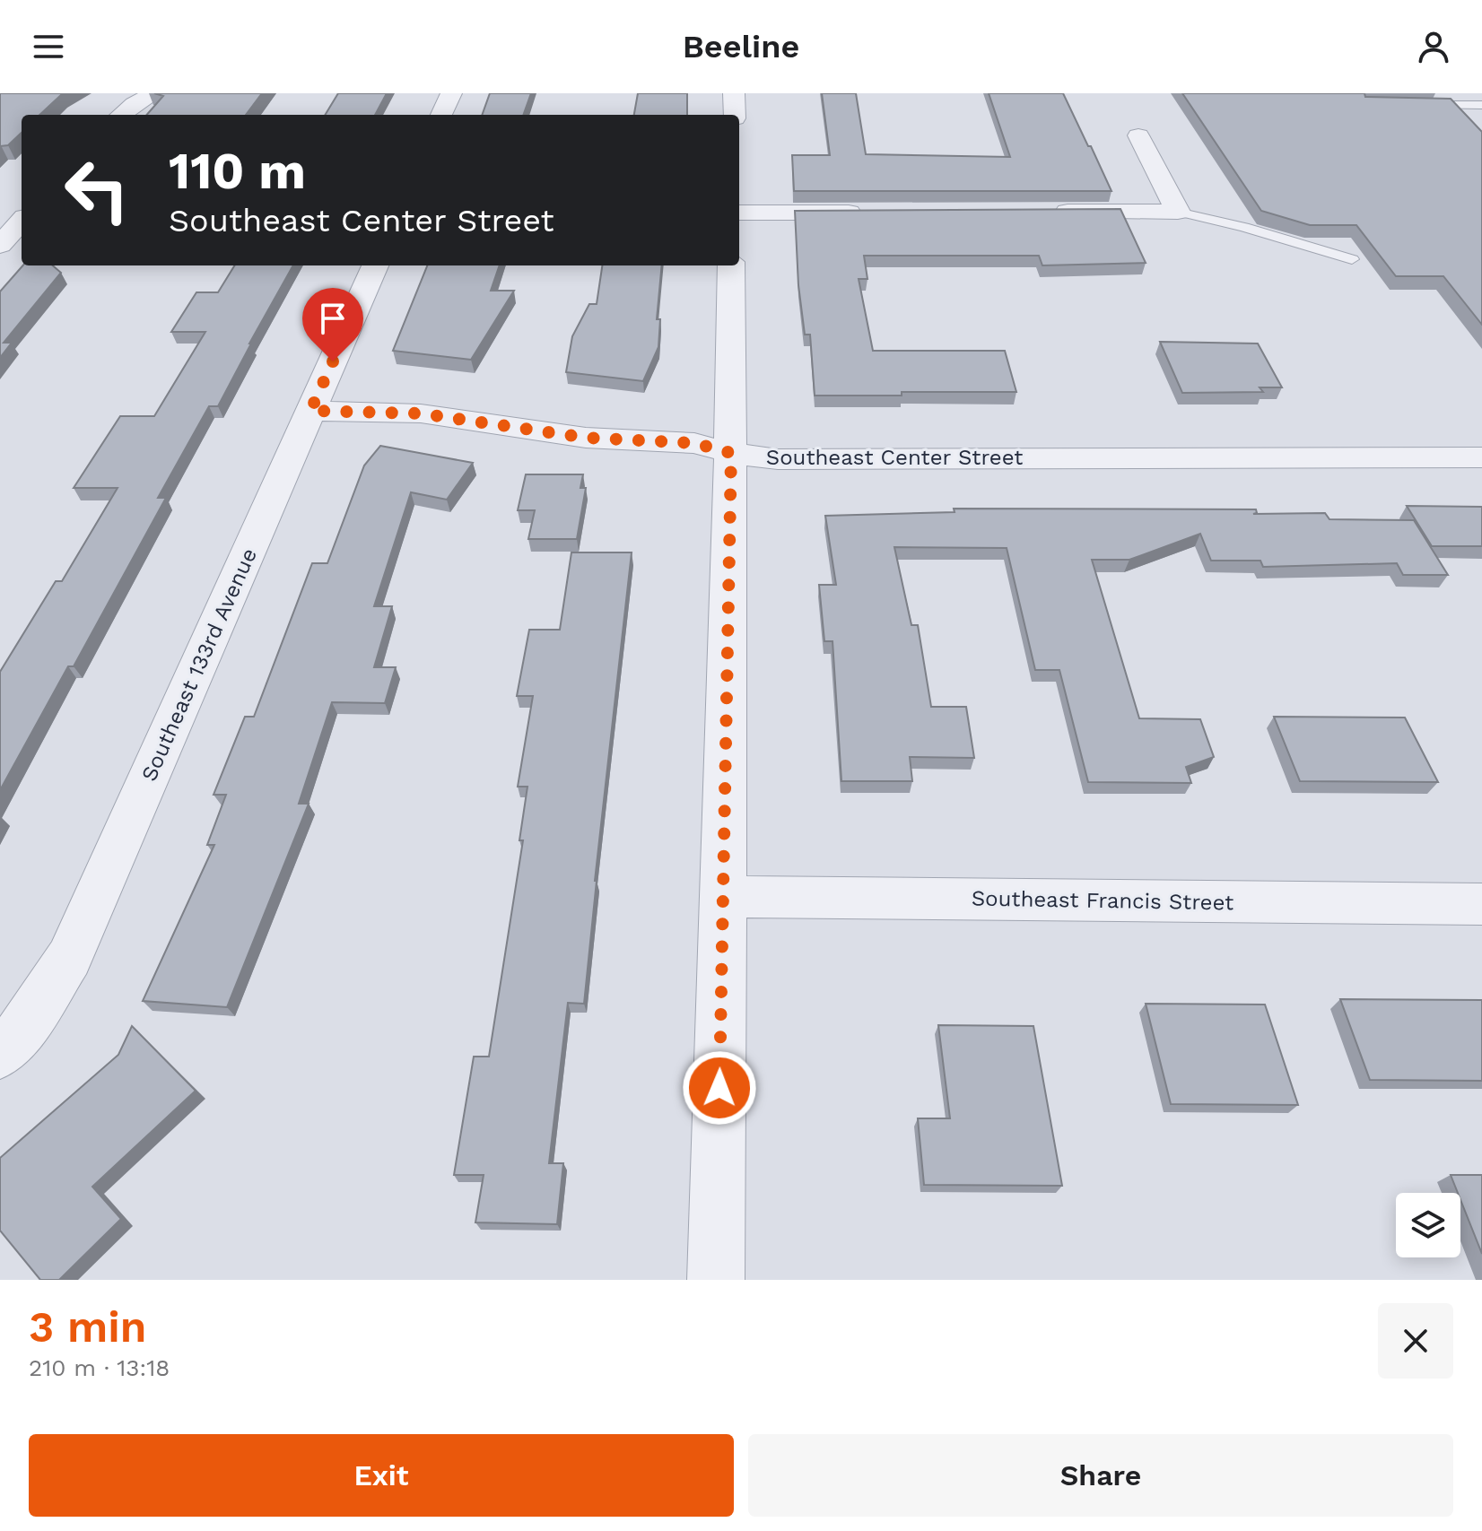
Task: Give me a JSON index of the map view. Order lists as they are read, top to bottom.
{
  "streets": {
    "street": ["Southeast Center Street", "Southeast 133rd Avenue", "Southeast Francis Street"]
  },
  "crossings": [
    ["Southeast Center Street", "Southeast 133rd Avenue"]
  ],
  "page": {
    "header": "Beeline",
    "turn": ["110 m", "Southeast Center Street"],
    "heading": ["3 min", "210 m · 13:18"],
    "buttons": ["Exit", "Share"]
  }
}
